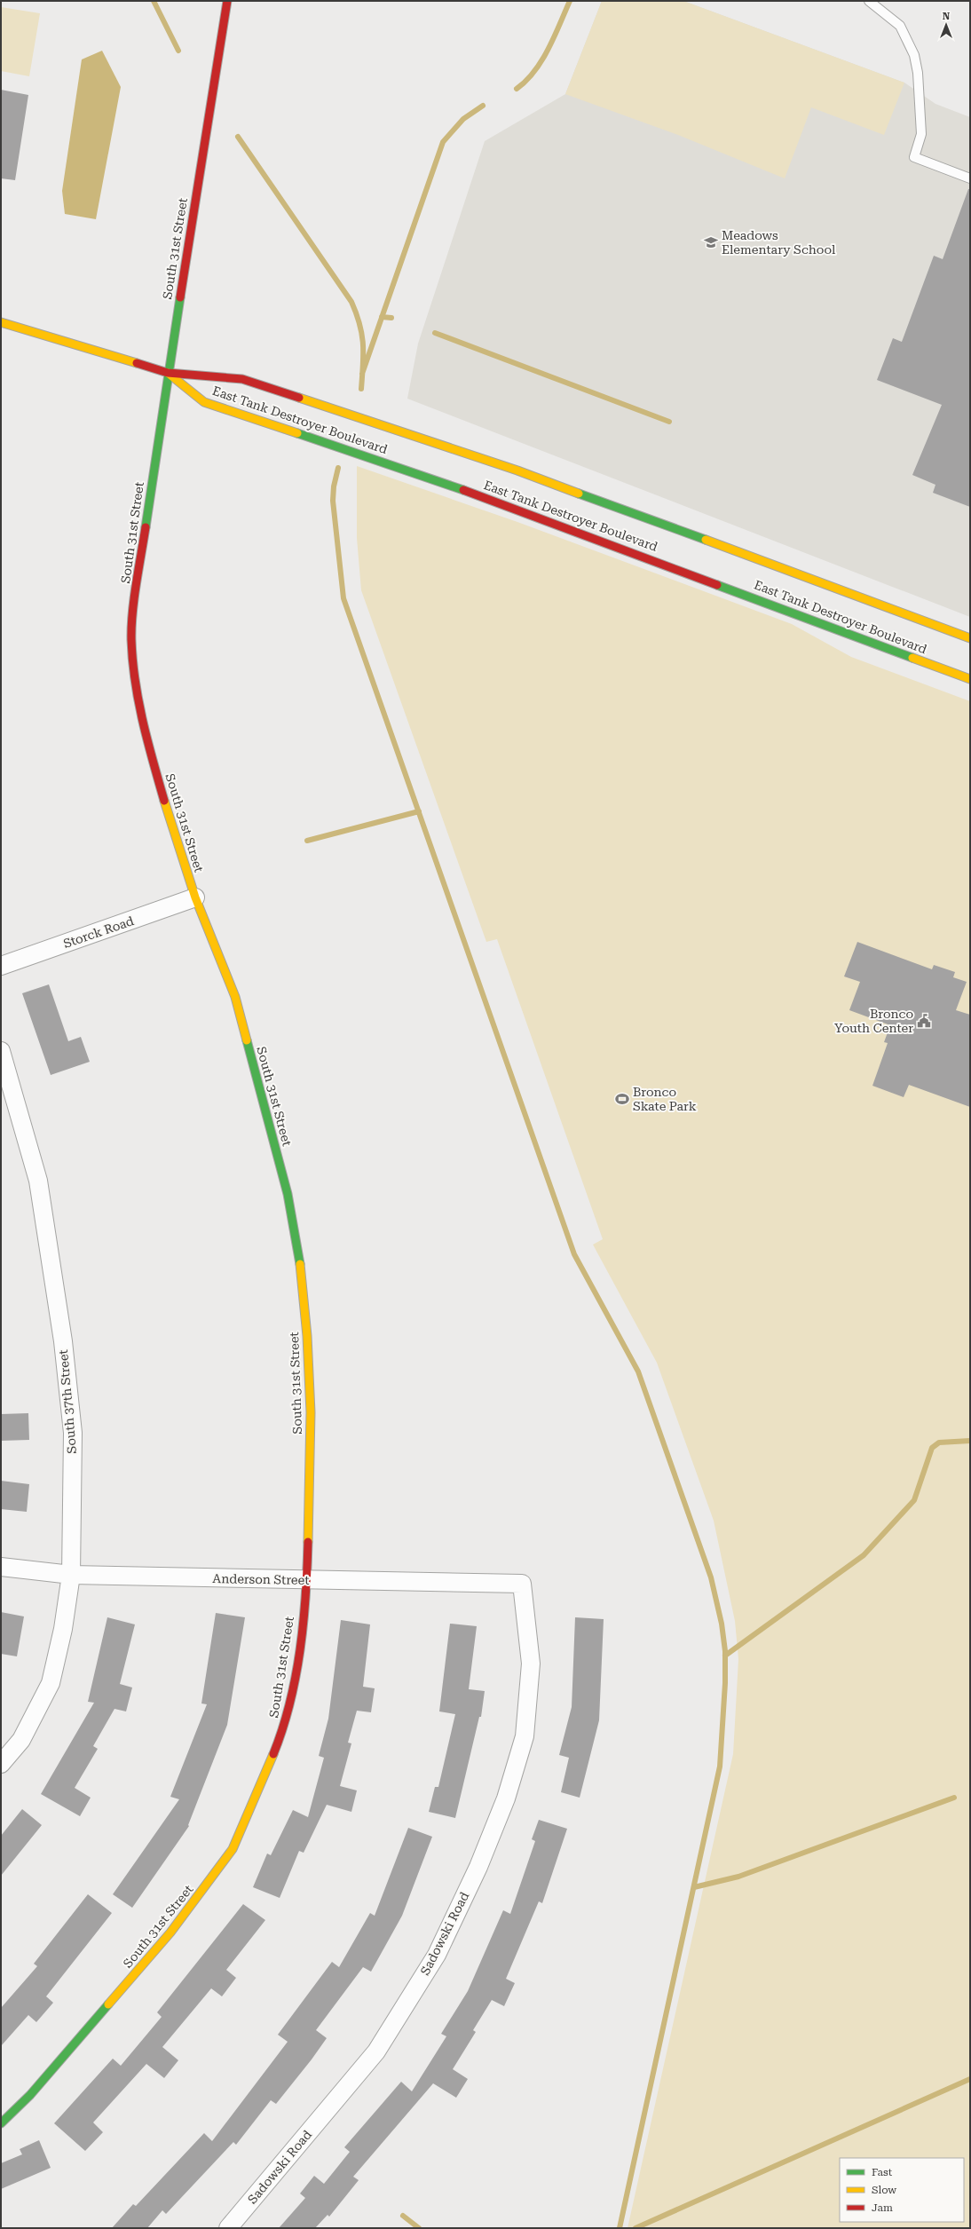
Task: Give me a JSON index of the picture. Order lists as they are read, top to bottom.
{
  "streets": {
    "street": [
      "South 31st Street",
      "East Tank Destroyer Boulevard",
      "Storck Road",
      "South 37th Street",
      "Anderson Street",
      "Sadowski Road"
    ]
  },
  "crossings": [
    ["South 31st Street", "East Tank Destroyer Boulevard"],
    ["South 31st Street", "Storck Road"],
    ["South 31st Street", "Anderson Street"],
    ["South 37th Street", "Anderson Street"],
    ["Anderson Street", "Sadowski Road"]
  ],
  "places": {
    "school or university": ["Meadows Elementary School"],
    "public building": ["Bronco Youth Center"],
    "sports": ["Bronco Skate Park"]
  },
  "legend": ["Fast", "Slow", "Jam"],
  "north": "top"
}
